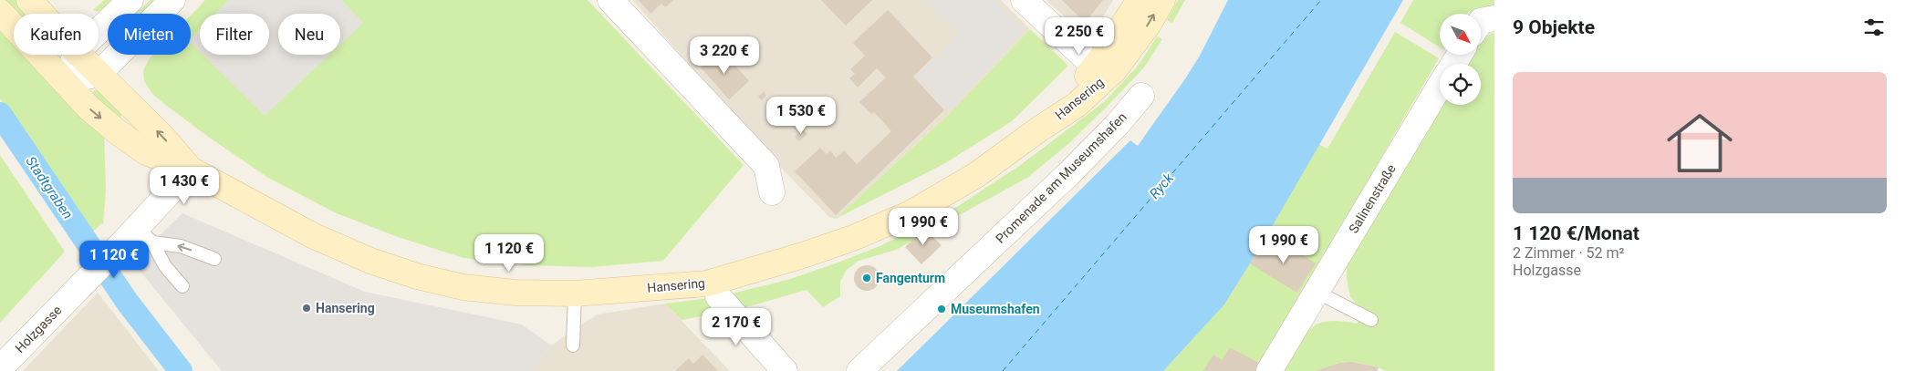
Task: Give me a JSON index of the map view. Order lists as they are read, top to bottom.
{
  "streets": {
    "main road": ["Hansering"],
    "street": ["Promenade am Museumshafen", "Salinenstraße", "Holzgasse"]
  },
  "crossings": [
    ["Hansering", "Holzgasse"]
  ],
  "water": ["Ryck", "Stadtgraben"],
  "places": ["Fangenturm", "Hansering", "Museumshafen"],
  "north": "bottom right",
  "page": {
    "heading": "9 Objekte",
    "chip": [
      "Kaufen",
      "Mieten",
      "Filter",
      "Neu"
    ],
    "price": [
      "2 250 €",
      "3 220 €",
      "1 530 €",
      "1 430 €",
      "1 990 €",
      "1 990 €",
      "1 120 €",
      "1 120 €",
      "2 170 €"
    ],
    "list": [
      {
        "name": "1 120 €/Monat",
        "note": "2 Zimmer · 52 m² · Holzgasse"
      }
    ]
  }
}
